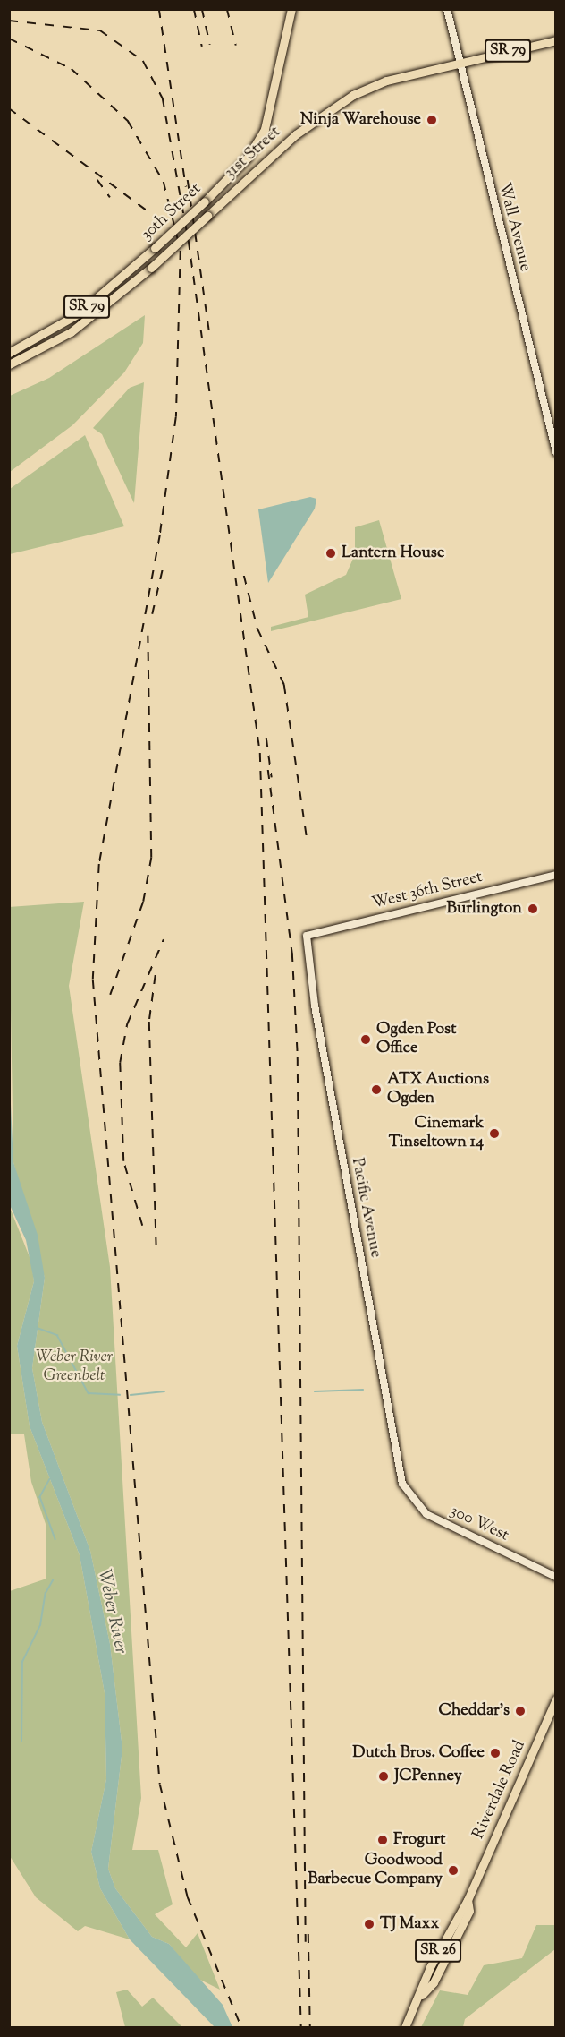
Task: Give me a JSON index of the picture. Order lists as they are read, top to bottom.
{
  "streets": {
    "main road": [
      "SR 79",
      "31st Street",
      "30th Street",
      "Riverdale Road",
      "SR 26"
    ],
    "street": [
      "Wall Avenue",
      "West 36th Street",
      "Pacific Avenue",
      "300 West"
    ]
  },
  "crossings": [
    ["31st Street", "Wall Avenue"],
    ["West 36th Street", "Pacific Avenue"],
    ["Pacific Avenue", "300 West"],
    ["Riverdale Road", "SR 26"]
  ],
  "water": ["Weber River"],
  "parks": ["Weber River Greenbelt"],
  "places": [
    "Ninja Warehouse",
    "Lantern House",
    "Burlington",
    "Ogden Post Office",
    "ATX Auctions Ogden",
    "Cinemark Tinseltown 14",
    "Cheddar's",
    "Dutch Bros. Coffee",
    "JCPenney",
    "Frogurt",
    "Goodwood Barbecue Company",
    "TJ Maxx"
  ]
}
